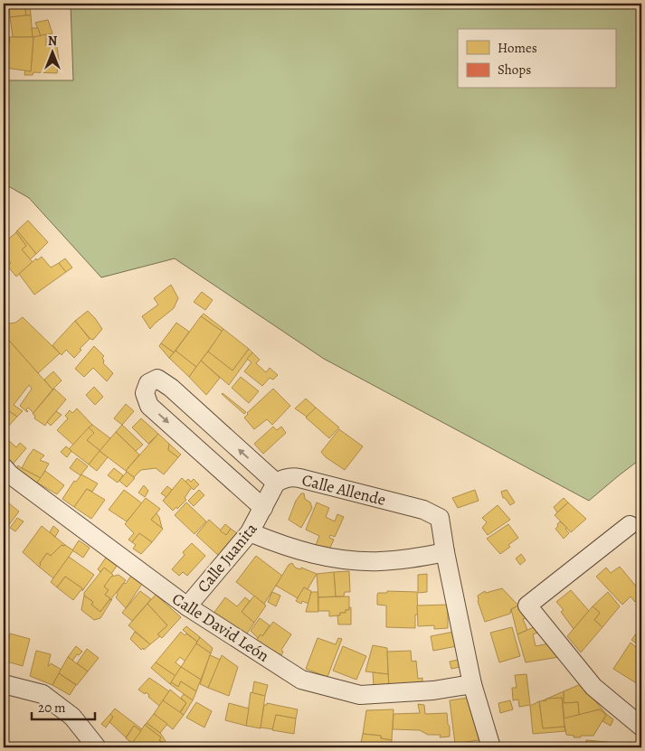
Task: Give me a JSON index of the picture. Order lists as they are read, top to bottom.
{
  "streets": {
    "street": ["Calle Allende", "Calle Juanita", "Calle David León"]
  },
  "crossings": [
    ["Calle Allende", "Calle Juanita"],
    ["Calle Allende", "Calle David León"],
    ["Calle Juanita", "Calle David León"]
  ],
  "legend": ["Homes", "Shops"],
  "scale_bar": "20 m",
  "north": "top"
}
